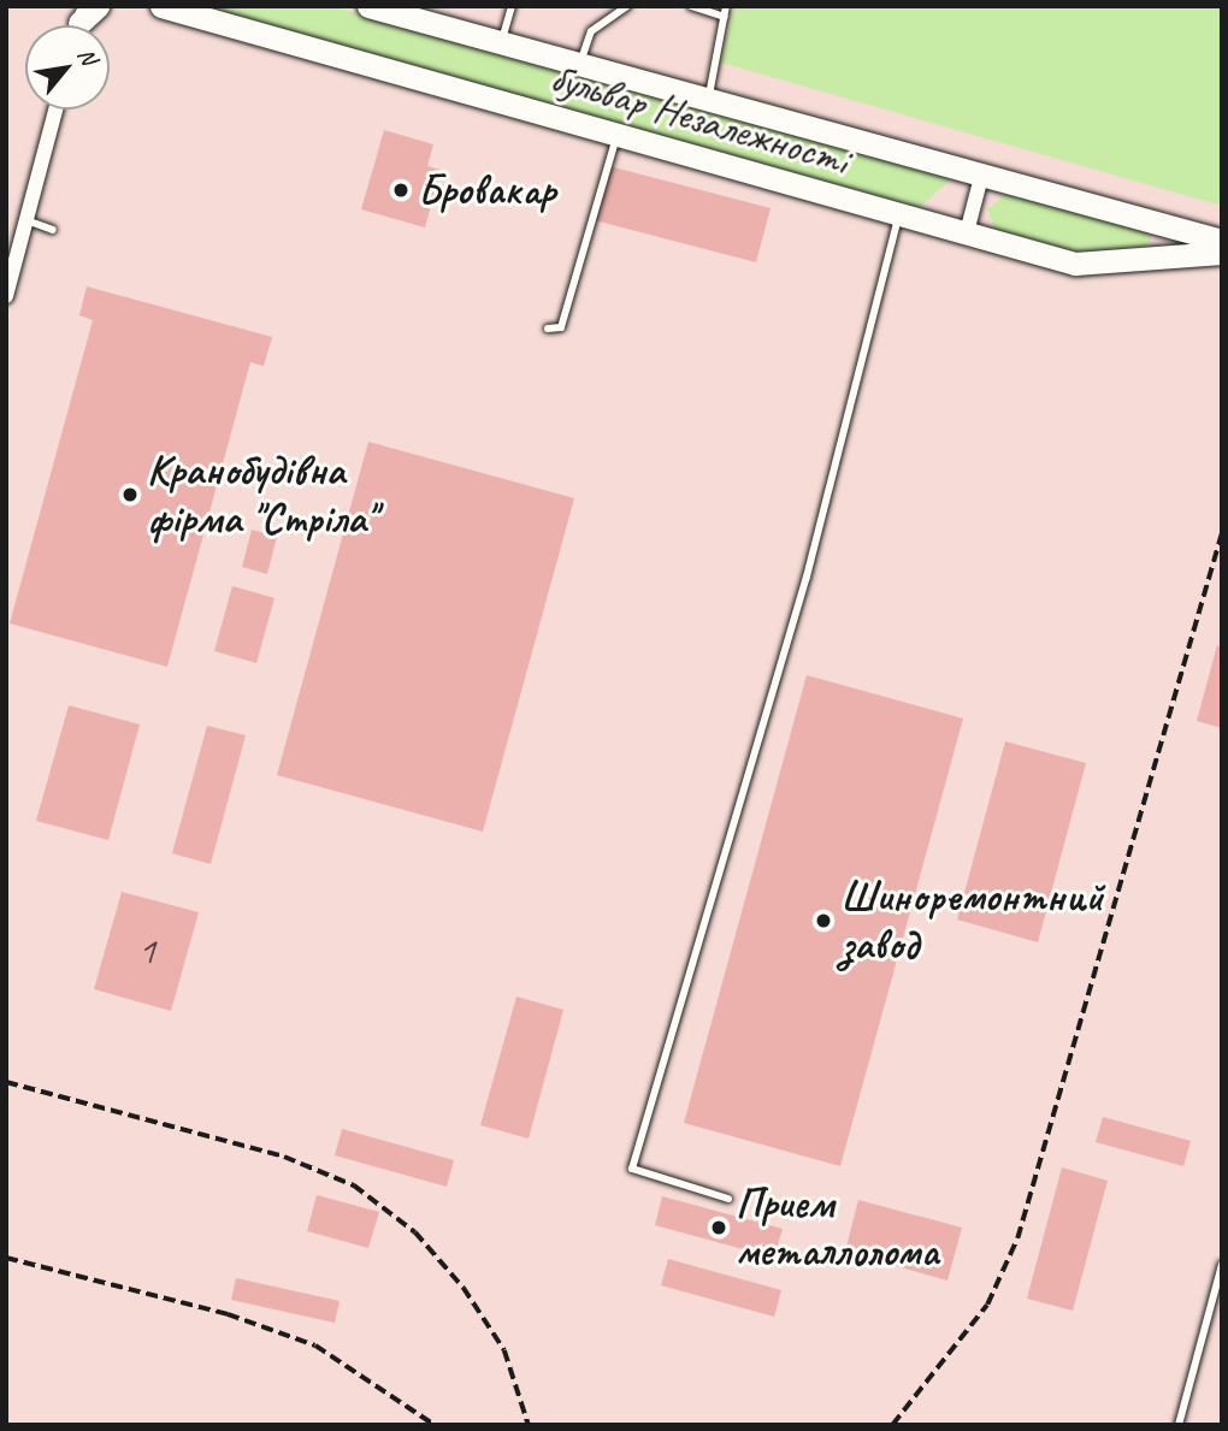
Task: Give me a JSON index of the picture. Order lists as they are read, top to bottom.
{
  "streets": {
    "street": ["бульвар Незалежності"]
  },
  "places": [
    "Бровакар",
    "Кранобудівна фірма \"Стріла\"",
    "Шиноремонтний завод",
    "Прием металлолома"
  ],
  "house_numbers": ["1"],
  "north": "top right"
}
